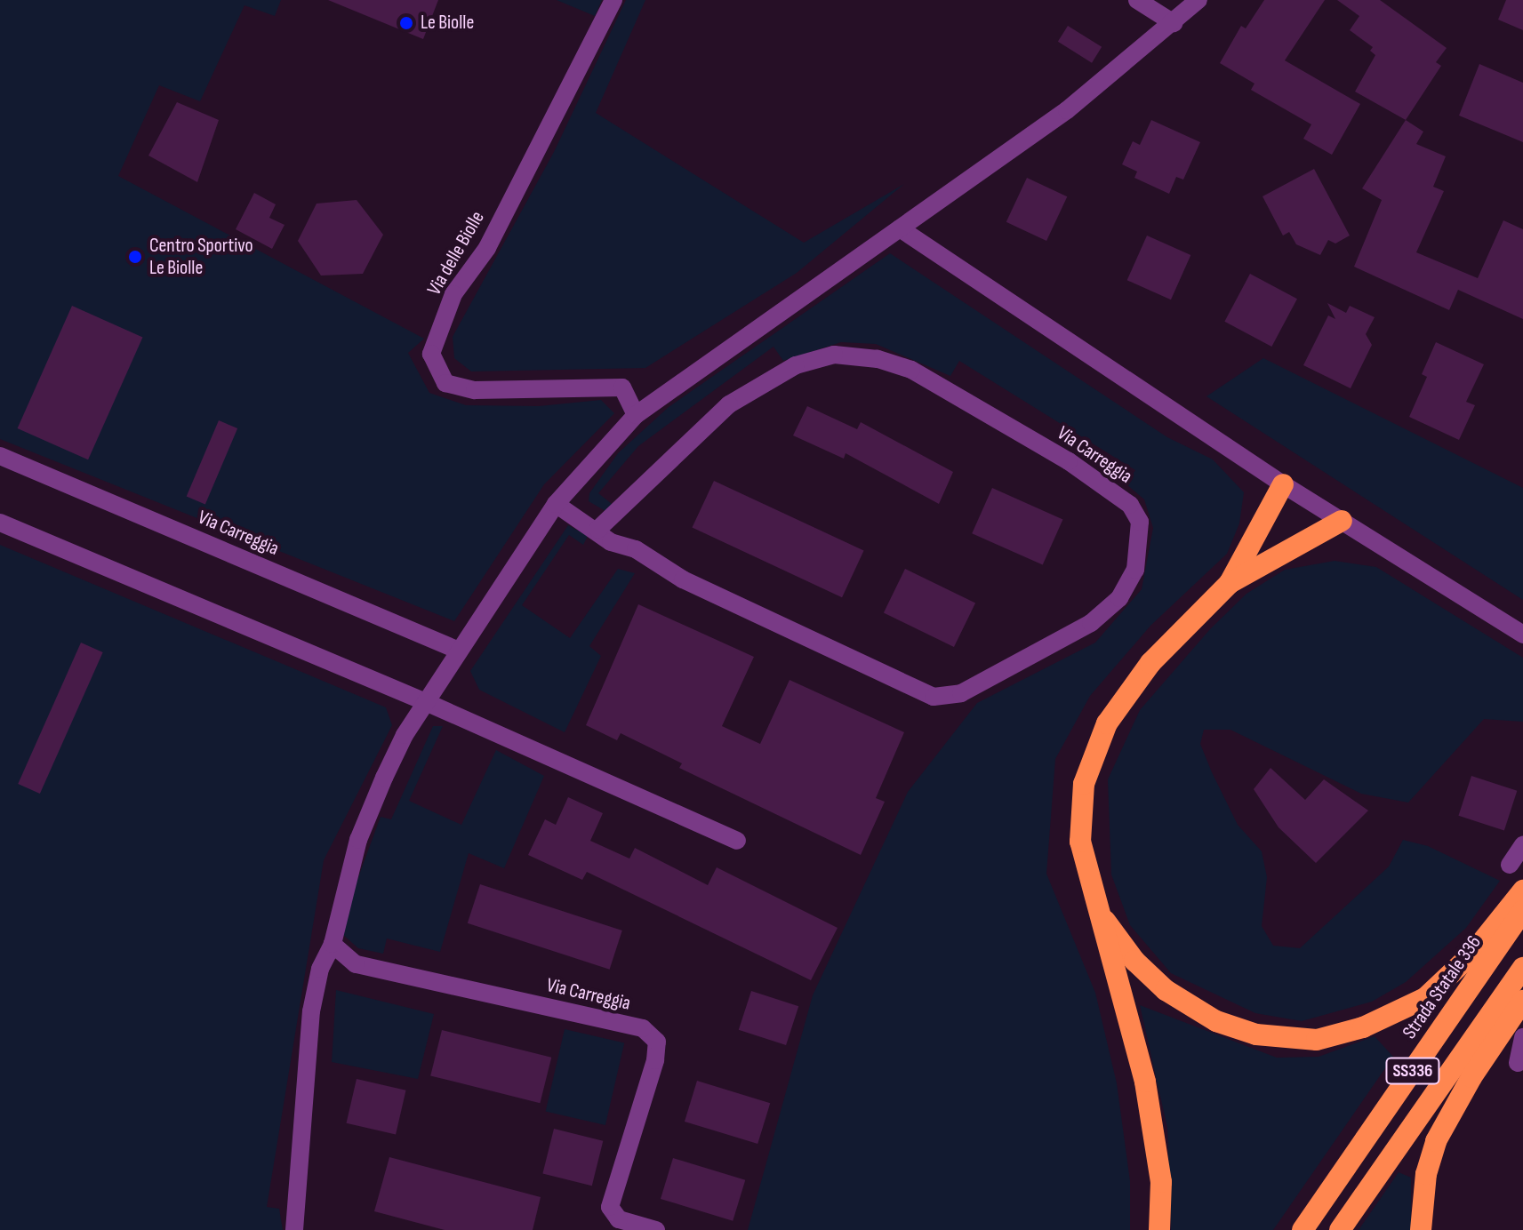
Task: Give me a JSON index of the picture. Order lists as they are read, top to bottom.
{
  "streets": {
    "highway": ["Strada Statale 336", "SS336"],
    "street": ["Via delle Biolle", "Via Carreggia"]
  },
  "places": ["Le Biolle", "Centro Sportivo Le Biolle"]
}
